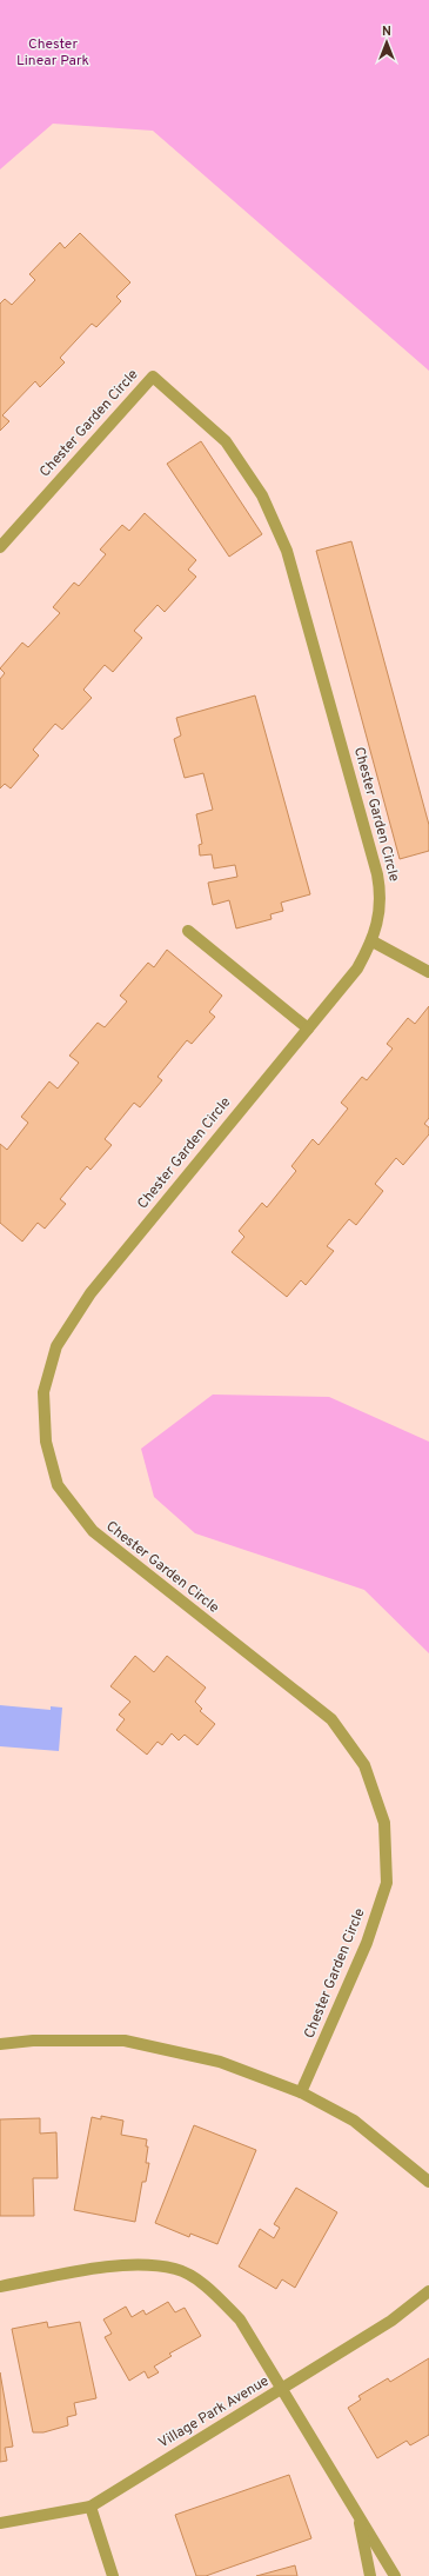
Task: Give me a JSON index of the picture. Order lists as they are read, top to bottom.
{
  "streets": {
    "street": ["Chester Garden Circle", "Village Park Avenue"]
  },
  "parks": ["Chester Linear Park"],
  "north": "top"
}
